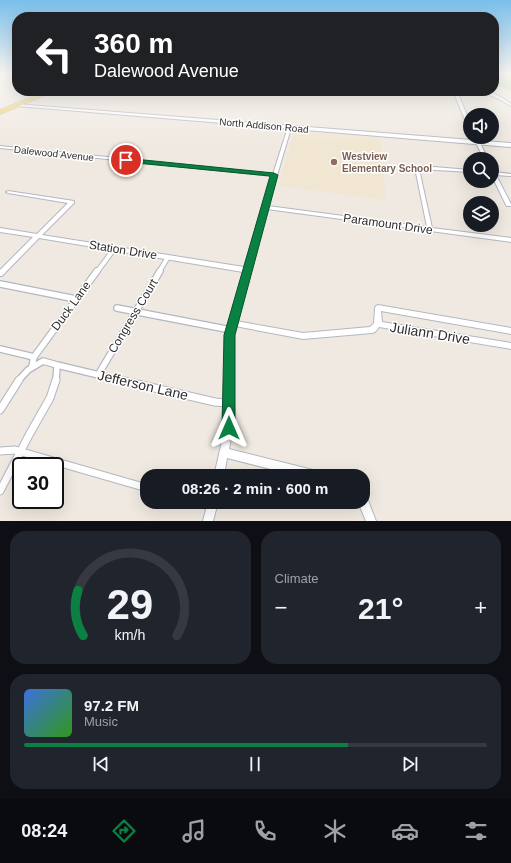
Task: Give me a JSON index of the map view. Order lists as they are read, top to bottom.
{
  "streets": {
    "street": [
      "North Addison Road",
      "Dalewood Avenue",
      "Paramount Drive",
      "Station Drive",
      "Duck Lane",
      "Congress Court",
      "Juliann Drive",
      "Jefferson Lane"
    ]
  },
  "crossings": [
    ["Station Drive", "Duck Lane"],
    ["Station Drive", "Congress Court"],
    ["Duck Lane", "Jefferson Lane"],
    ["Congress Court", "Jefferson Lane"]
  ],
  "places": ["Westview Elementary School"],
  "page": {
    "turn": ["360 m", "Dalewood Avenue"],
    "limit": "30",
    "trip": "08:26 · 2 min · 600 m",
    "tile": "Climate",
    "heat": ["−", "21°", "+"],
    "song": ["97.2 FM", "Music"],
    "tabs": "08:24",
    "gauge": ["29", "km/h"]
  }
}
